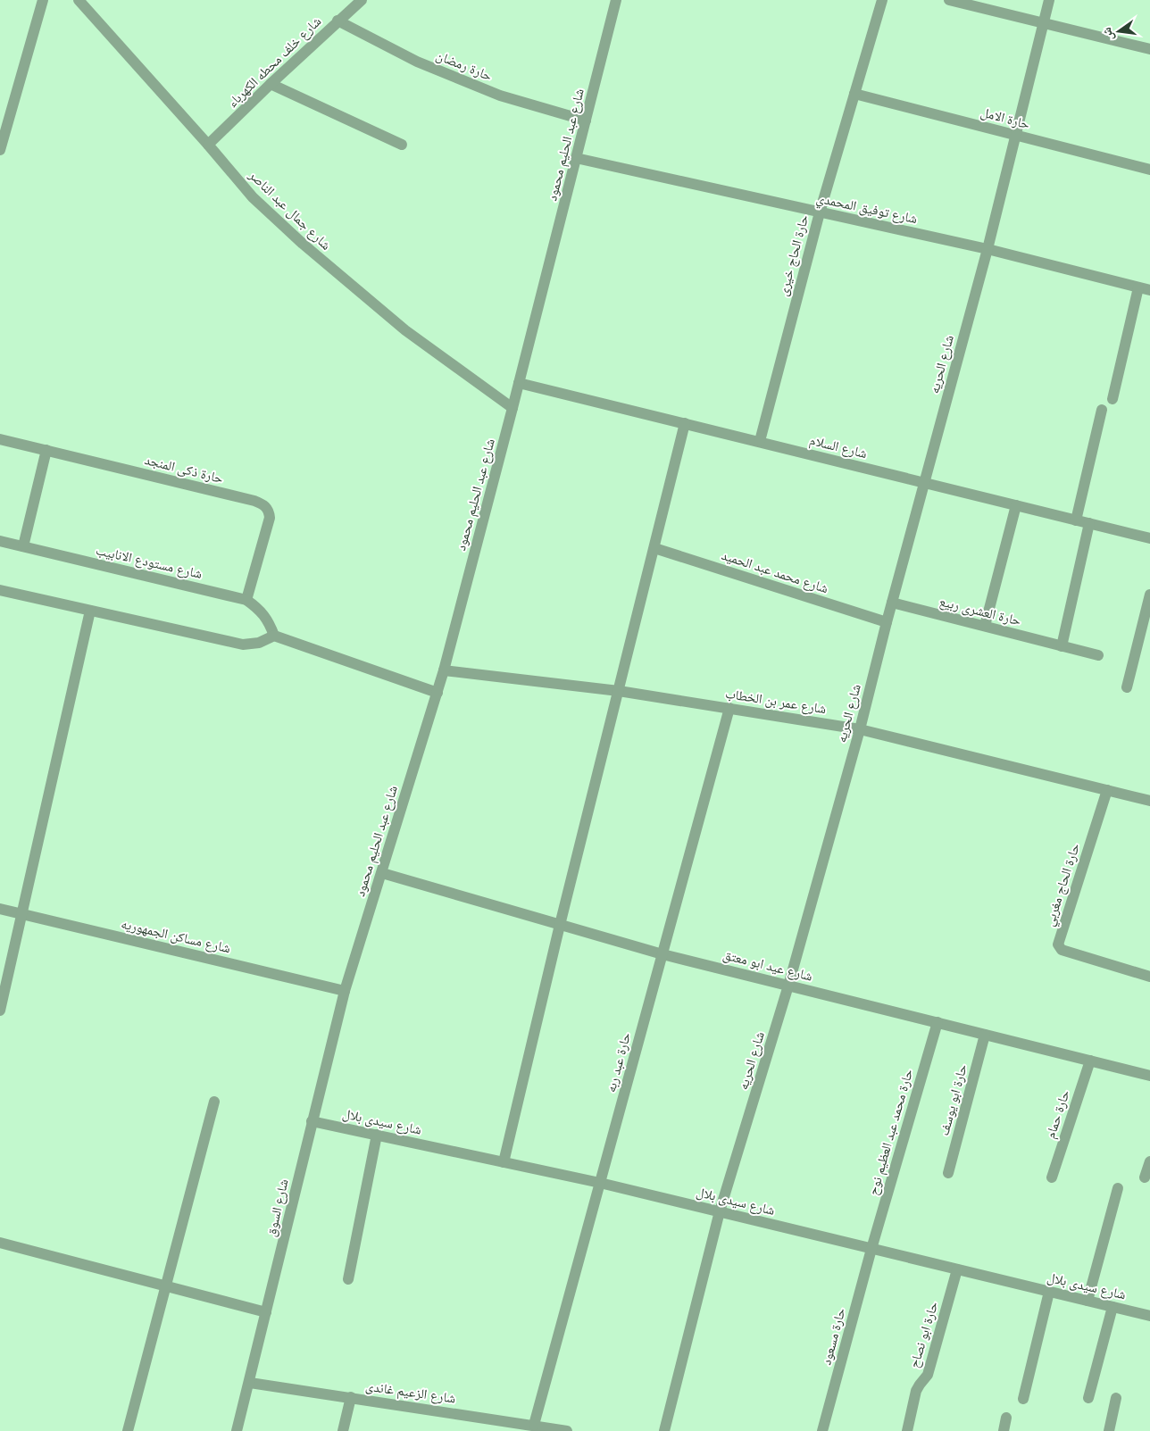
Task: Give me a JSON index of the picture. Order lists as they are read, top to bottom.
{
  "streets": {
    "street": [
      "شارع خلف محطه الكهرباء",
      "حارة رمضان",
      "حارة الامل",
      "شارع عبد الحليم محمود",
      "شارع توفيق المحمدي",
      "شارع جمال عبد الناصر",
      "حارة الحاج خيرى",
      "شارع الحريه",
      "شارع السلام",
      "حارة ذكى المنجد",
      "شارع مستودع الانابيب",
      "شارع محمد عبد الحميد",
      "حارة العشرى ربيع",
      "شارع عمر بن الخطاب",
      "حارة الحاج مغربي",
      "شارع مساكن الجمهوريه",
      "شارع عيد ابو معتق",
      "حارة عبد ربه",
      "حارة ابو يوسف",
      "حارة حمام",
      "شارع سيدى بلال",
      "حارة محمد عبد العظيم نوح",
      "شارع السوق",
      "حارة ابو نصاح",
      "حارة مسعود",
      "شارع الزعيم غاندى"
    ]
  },
  "crossings": [
    ["شارع خلف محطه الكهرباء", "حارة رمضان"],
    ["شارع خلف محطه الكهرباء", "شارع جمال عبد الناصر"],
    ["حارة رمضان", "شارع عبد الحليم محمود"],
    ["حارة الامل", "حارة الحاج خيرى"],
    ["حارة الامل", "شارع الحريه"],
    ["شارع عبد الحليم محمود", "شارع توفيق المحمدي"],
    ["شارع عبد الحليم محمود", "شارع جمال عبد الناصر"],
    ["شارع عبد الحليم محمود", "شارع السلام"],
    ["شارع عبد الحليم محمود", "شارع عمر بن الخطاب"],
    ["شارع عبد الحليم محمود", "شارع مساكن الجمهوريه"],
    ["شارع عبد الحليم محمود", "شارع عيد ابو معتق"],
    ["شارع عبد الحليم محمود", "شارع السوق"],
    ["شارع توفيق المحمدي", "حارة الحاج خيرى"],
    ["شارع توفيق المحمدي", "شارع الحريه"],
    ["حارة الحاج خيرى", "شارع السلام"],
    ["شارع الحريه", "شارع السلام"],
    ["شارع الحريه", "شارع محمد عبد الحميد"],
    ["شارع الحريه", "حارة العشرى ربيع"],
    ["شارع الحريه", "شارع عمر بن الخطاب"],
    ["شارع الحريه", "شارع عيد ابو معتق"],
    ["شارع الحريه", "شارع سيدى بلال"],
    ["حارة ذكى المنجد", "شارع مستودع الانابيب"],
    ["شارع عمر بن الخطاب", "حارة الحاج مغربي"],
    ["شارع عمر بن الخطاب", "حارة عبد ربه"],
    ["شارع مساكن الجمهوريه", "شارع السوق"],
    ["شارع عيد ابو معتق", "حارة عبد ربه"],
    ["شارع عيد ابو معتق", "حارة ابو يوسف"],
    ["شارع عيد ابو معتق", "حارة حمام"],
    ["شارع عيد ابو معتق", "حارة محمد عبد العظيم نوح"],
    ["حارة عبد ربه", "شارع سيدى بلال"],
    ["حارة عبد ربه", "شارع الزعيم غاندى"],
    ["شارع سيدى بلال", "حارة محمد عبد العظيم نوح"],
    ["شارع سيدى بلال", "شارع السوق"],
    ["شارع سيدى بلال", "حارة ابو نصاح"],
    ["شارع سيدى بلال", "حارة مسعود"],
    ["حارة محمد عبد العظيم نوح", "حارة مسعود"],
    ["شارع السوق", "شارع الزعيم غاندى"]
  ],
  "north": "left"
}
